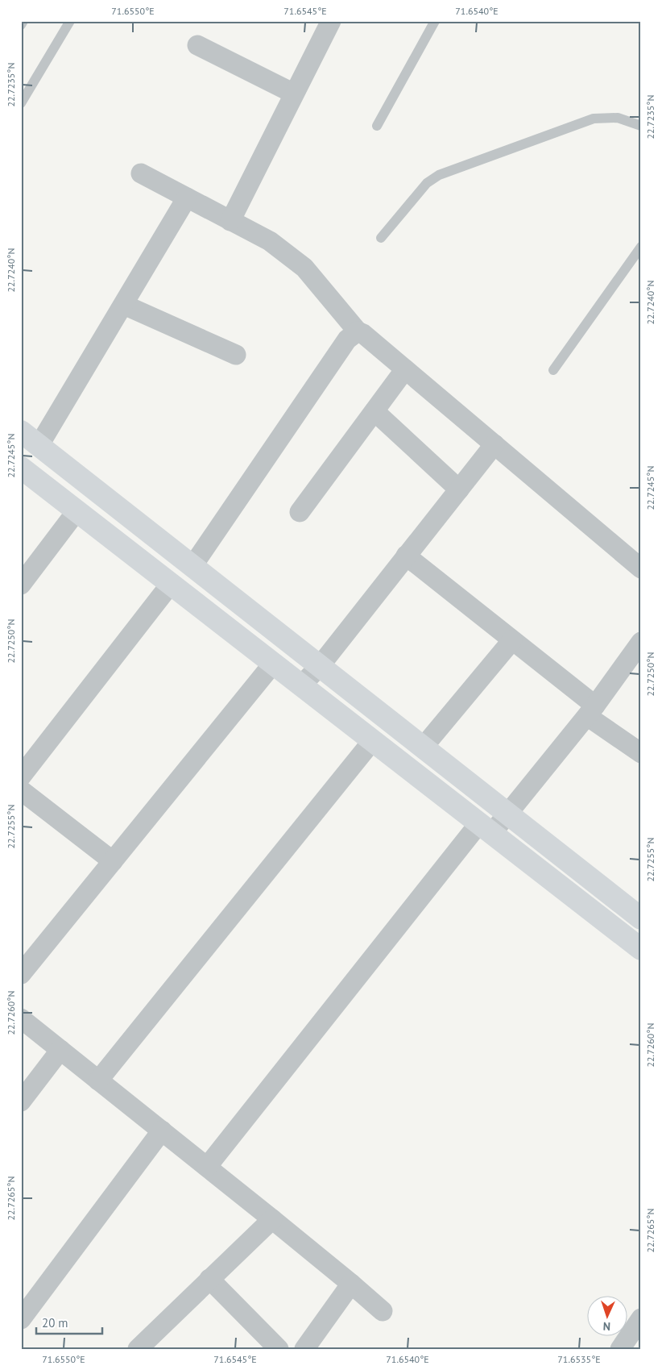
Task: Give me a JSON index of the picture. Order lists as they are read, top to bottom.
{
  "scale_bar": "20 m",
  "north": "bottom",
  "coordinates": [
    "71.6550°E",
    "71.6545°E",
    "71.6540°E",
    "22.7235°N",
    "22.7240°N",
    "22.7245°N",
    "22.7250°N",
    "22.7255°N",
    "22.7260°N",
    "22.7265°N",
    "71.6535°E"
  ]
}
